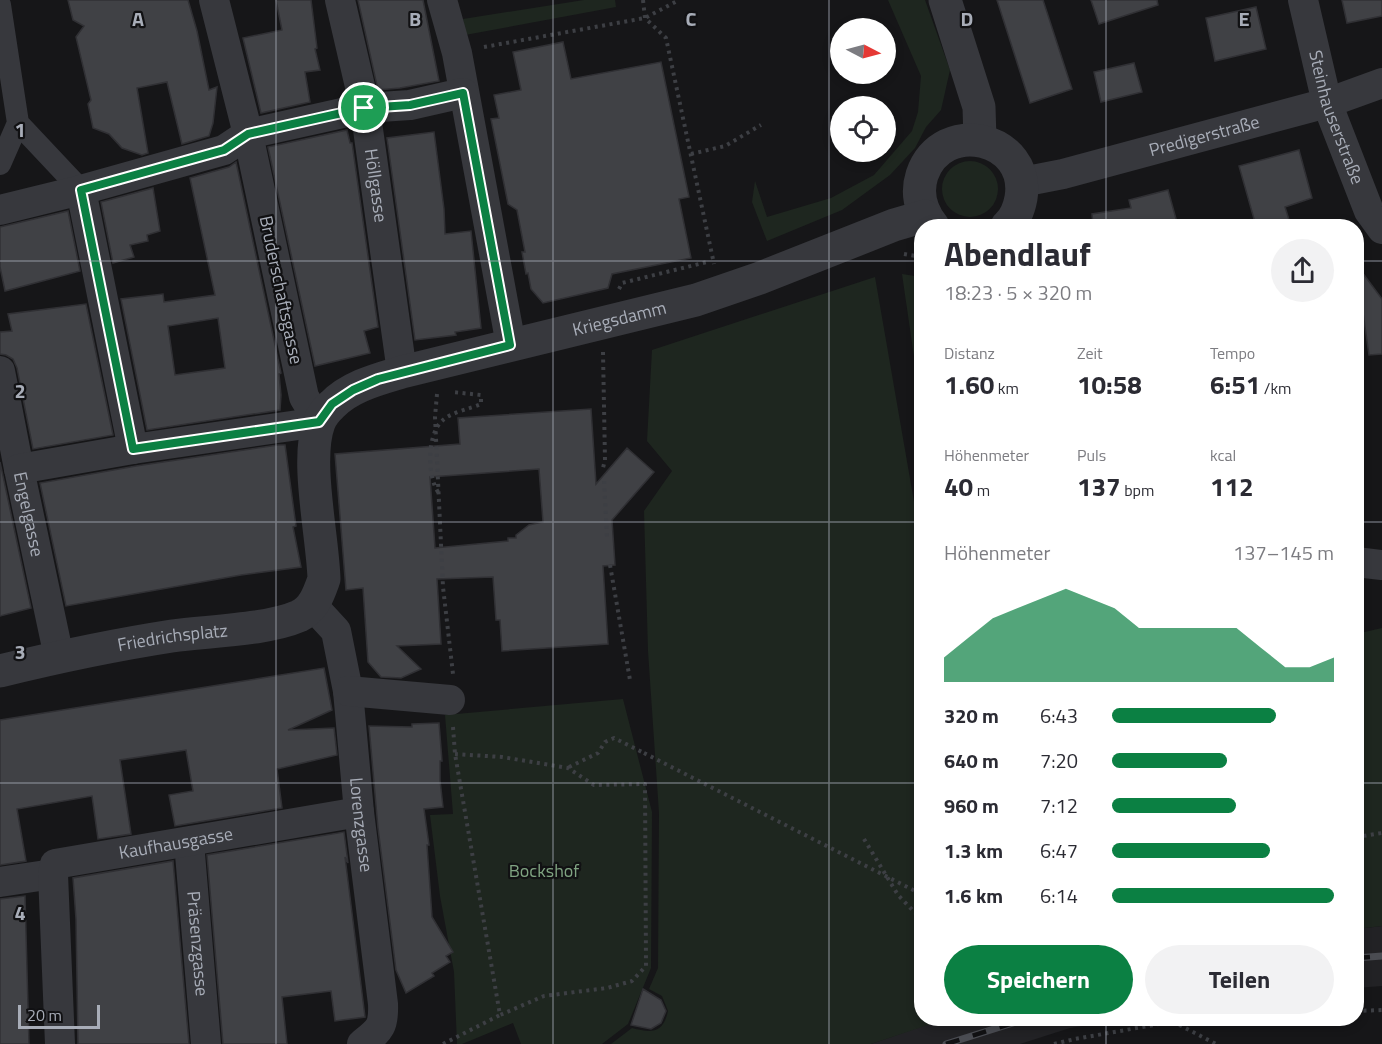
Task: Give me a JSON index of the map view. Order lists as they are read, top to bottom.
{
  "streets": {
    "street": [
      "Steinhauserstraße",
      "Predigerstraße",
      "Höllgasse",
      "Bruderschaftsgasse",
      "Kriegsdamm",
      "Engelgasse",
      "Friedrichsplatz",
      "Lorenzgasse",
      "Kaufhausgasse",
      "Präsenzgasse"
    ]
  },
  "crossings": [
    ["Steinhauserstraße", "Predigerstraße"],
    ["Höllgasse", "Kriegsdamm"],
    ["Bruderschaftsgasse", "Kriegsdamm"],
    ["Engelgasse", "Friedrichsplatz"],
    ["Friedrichsplatz", "Lorenzgasse"],
    ["Lorenzgasse", "Kaufhausgasse"],
    ["Kaufhausgasse", "Präsenzgasse"]
  ],
  "parks": ["Bockshof"],
  "scale_bar": "20 m",
  "north": "right",
  "page": {
    "heading": ["Abendlauf", "18:23 · 5 × 320 m"],
    "stats": [
      ["Distanz", "1.60 km"],
      ["Zeit", "10:58"],
      ["Tempo", "6:51 /km"],
      ["Höhenmeter", "40 m"],
      ["Puls", "137 bpm"],
      ["kcal", "112"]
    ],
    "chart": ["Höhenmeter", "137–145 m"],
    "list": [
      {
        "name": "320 m",
        "note": "6:43"
      },
      {
        "name": "640 m",
        "note": "7:20"
      },
      {
        "name": "960 m",
        "note": "7:12"
      },
      {
        "name": "1.3 km",
        "note": "6:47"
      },
      {
        "name": "1.6 km",
        "note": "6:14"
      }
    ],
    "buttons": ["Speichern", "Teilen"],
    "scale": "20 m"
  },
  "grid": {
    "columns": [
      "A",
      "B",
      "C",
      "D",
      "E"
    ],
    "rows": [
      "1",
      "2",
      "3",
      "4"
    ]
  }
}
